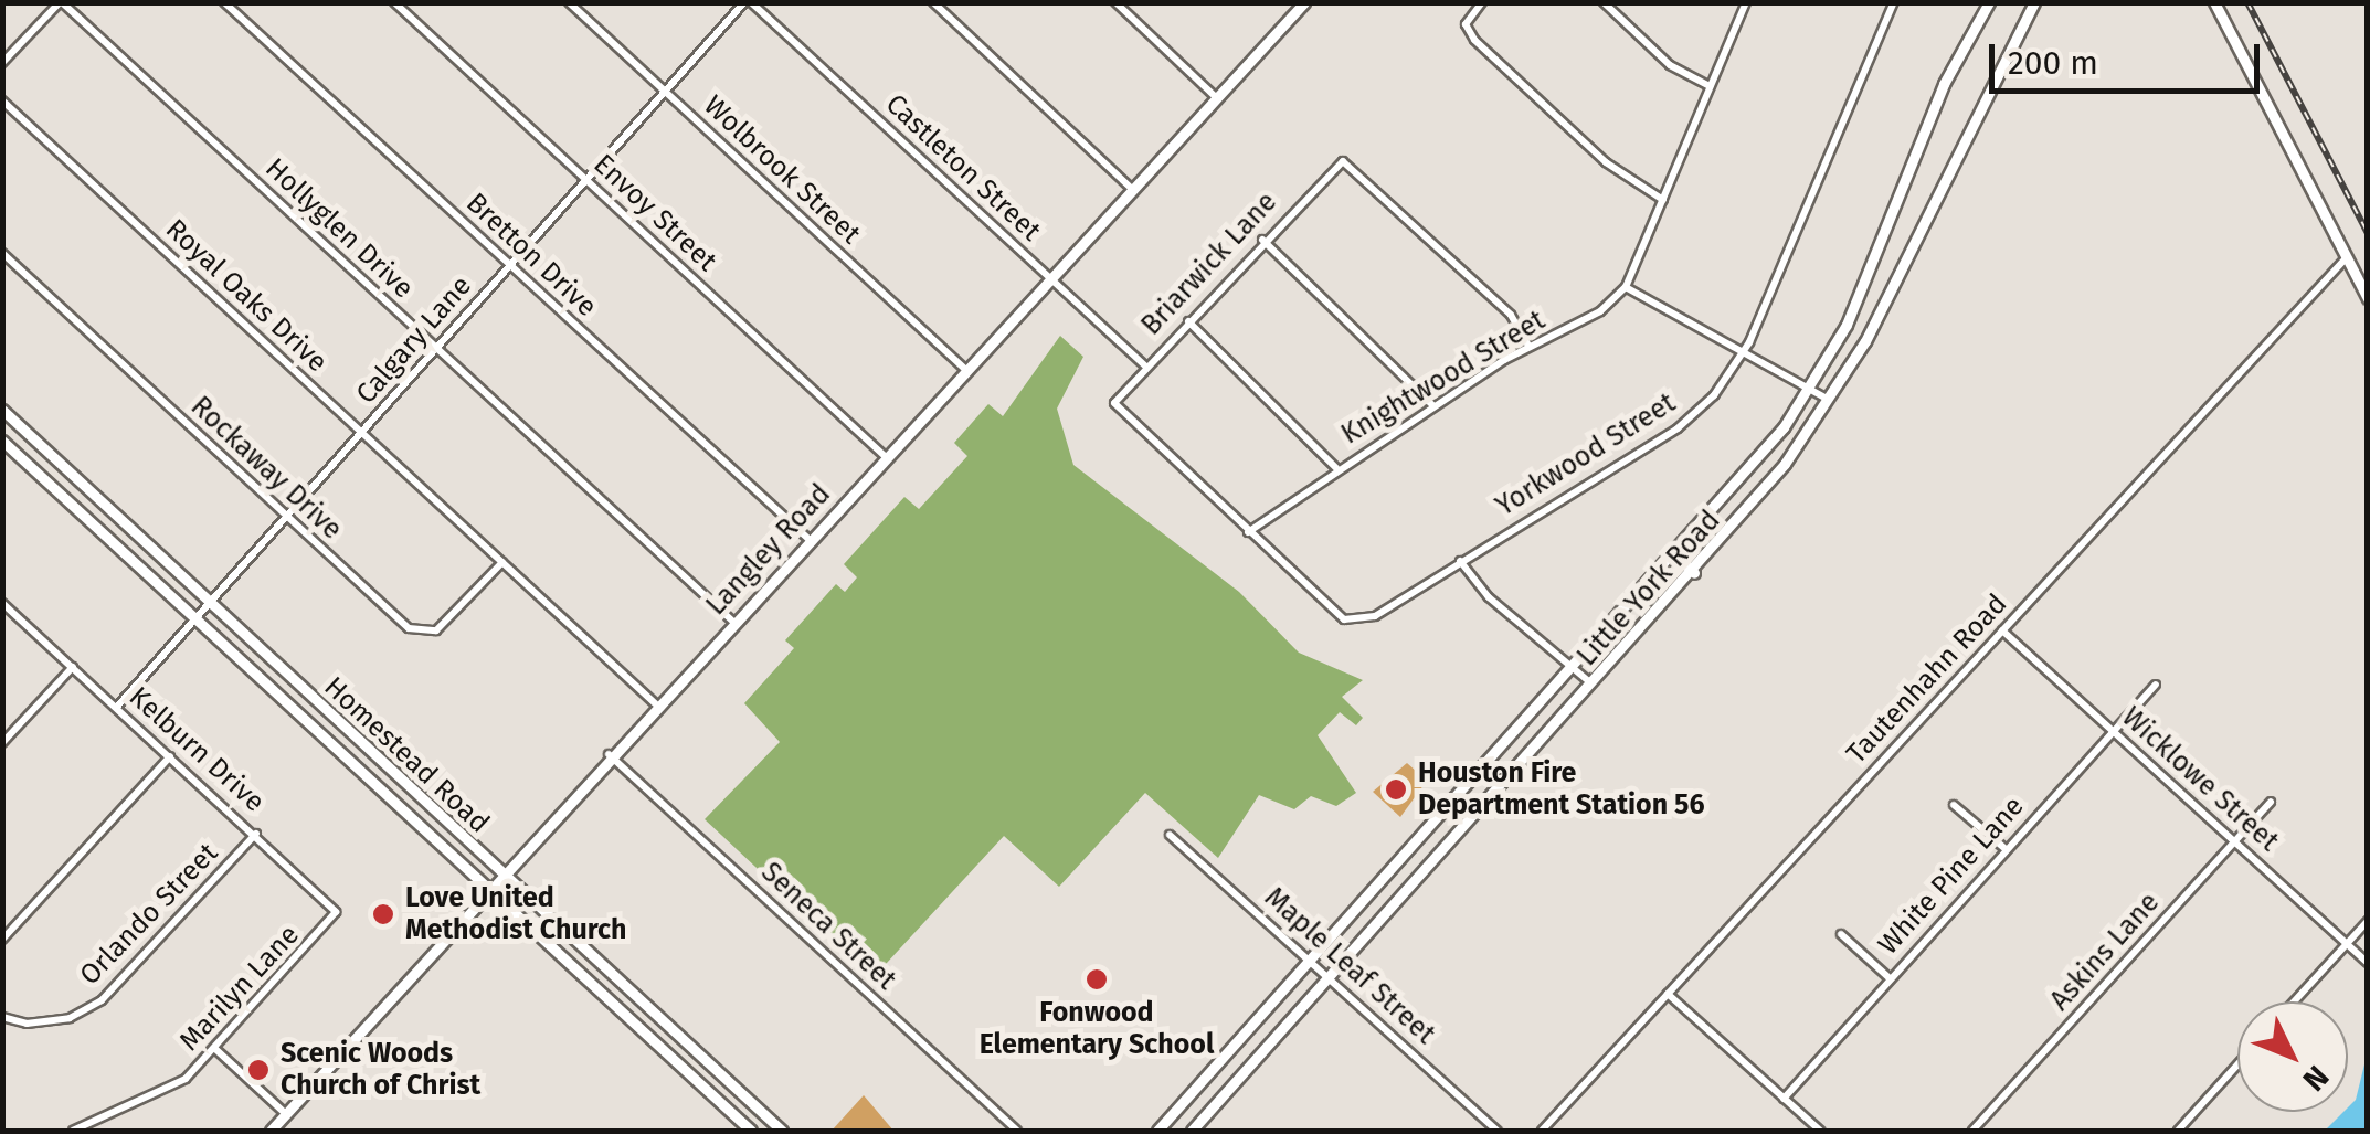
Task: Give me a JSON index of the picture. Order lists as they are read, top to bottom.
{
  "streets": {
    "main road": ["Langley Road", "Little York Road", "Homestead Road"],
    "street": [
      "Castleton Street",
      "Wolbrook Street",
      "Envoy Street",
      "Hollyglen Drive",
      "Bretton Drive",
      "Briarwick Lane",
      "Royal Oaks Drive",
      "Calgary Lane",
      "Knightwood Street",
      "Yorkwood Street",
      "Rockaway Drive",
      "Tautenhahn Road",
      "Kelburn Drive",
      "Wicklowe Street",
      "White Pine Lane",
      "Orlando Street",
      "Seneca Street",
      "Askins Lane",
      "Maple Leaf Street",
      "Marilyn Lane"
    ]
  },
  "crossings": [
    ["Castleton Street", "Briarwick Lane"],
    ["Castleton Street", "Calgary Lane"],
    ["Castleton Street", "Langley Road"],
    ["Wolbrook Street", "Calgary Lane"],
    ["Wolbrook Street", "Langley Road"],
    ["Envoy Street", "Calgary Lane"],
    ["Envoy Street", "Langley Road"],
    ["Hollyglen Drive", "Calgary Lane"],
    ["Hollyglen Drive", "Langley Road"],
    ["Bretton Drive", "Calgary Lane"],
    ["Bretton Drive", "Langley Road"],
    ["Briarwick Lane", "Knightwood Street"],
    ["Briarwick Lane", "Yorkwood Street"],
    ["Royal Oaks Drive", "Calgary Lane"],
    ["Royal Oaks Drive", "Rockaway Drive"],
    ["Royal Oaks Drive", "Langley Road"],
    ["Calgary Lane", "Rockaway Drive"],
    ["Calgary Lane", "Kelburn Drive"],
    ["Calgary Lane", "Homestead Road"],
    ["Knightwood Street", "Yorkwood Street"],
    ["Langley Road", "Homestead Road"],
    ["Langley Road", "Seneca Street"],
    ["Little York Road", "Maple Leaf Street"],
    ["Tautenhahn Road", "Wicklowe Street"],
    ["Kelburn Drive", "Orlando Street"],
    ["Kelburn Drive", "Marilyn Lane"],
    ["Wicklowe Street", "White Pine Lane"],
    ["Wicklowe Street", "Askins Lane"]
  ],
  "places": [
    "Houston Fire Department Station 56",
    "Love United Methodist Church",
    "Fonwood Elementary School",
    "Scenic Woods Church of Christ"
  ],
  "scale_bar": "200 m",
  "north": "bottom right"
}
